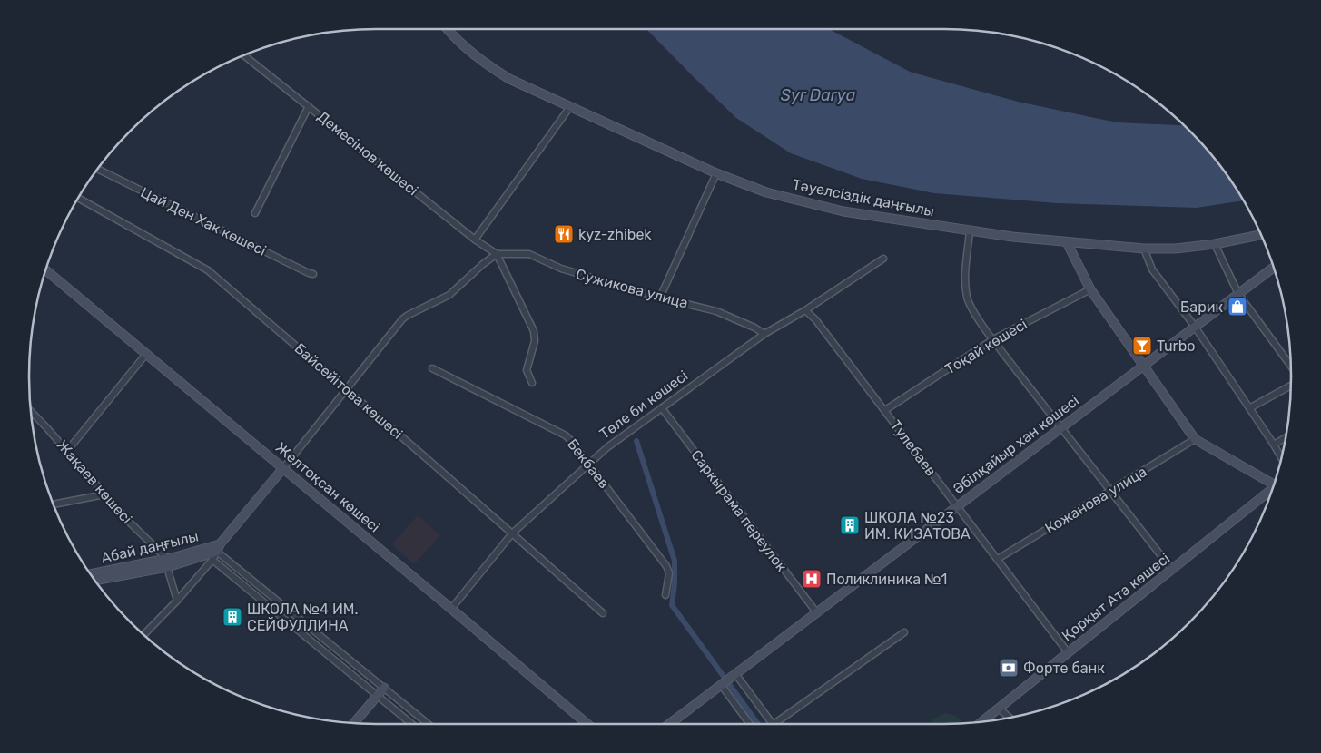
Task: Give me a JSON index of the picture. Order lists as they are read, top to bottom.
{
  "streets": {
    "street": [
      "Демесінов көшесі",
      "Тәуелсіздік даңғылы",
      "Цай Ден Хак көшесі",
      "Сужикова улица",
      "Тоқай көшесі",
      "Байсейітова көшесі",
      "Төле би көшесі",
      "Әбілқайыр хан көшесі",
      "Тулебаев",
      "Бекбаев",
      "Жақаев көшесі",
      "Желтоқсан көшесі",
      "Кожанова улица",
      "Саркырама переулок",
      "Абай даңғылы",
      "Қорқыт Ата көшесі"
    ]
  },
  "crossings": [
    ["Демесінов көшесі", "Сужикова улица"],
    ["Сужикова улица", "Төле би көшесі"],
    ["Тоқай көшесі", "Тулебаев"],
    ["Байсейітова көшесі", "Төле би көшесі"],
    ["Төле би көшесі", "Тулебаев"],
    ["Төле би көшесі", "Бекбаев"],
    ["Төле би көшесі", "Желтоқсан көшесі"],
    ["Төле би көшесі", "Саркырама переулок"],
    ["Әбілқайыр хан көшесі", "Тулебаев"],
    ["Әбілқайыр хан көшесі", "Саркырама переулок"],
    ["Тулебаев", "Кожанова улица"],
    ["Тулебаев", "Қорқыт Ата көшесі"],
    ["Жақаев көшесі", "Абай даңғылы"]
  ],
  "water": ["Syr Darya"],
  "places": {
    "restaurant": ["kyz-zhibek"],
    "shop": ["Барик"],
    "bar": ["Turbo"],
    "building": ["ШКОЛА №23 ИМ. КИЗАТОВА", "ШКОЛА №4 ИМ. СЕЙФУЛЛИНА"],
    "hospital": ["Поликлиника №1"],
    "bank": ["Форте банк"]
  }
}
